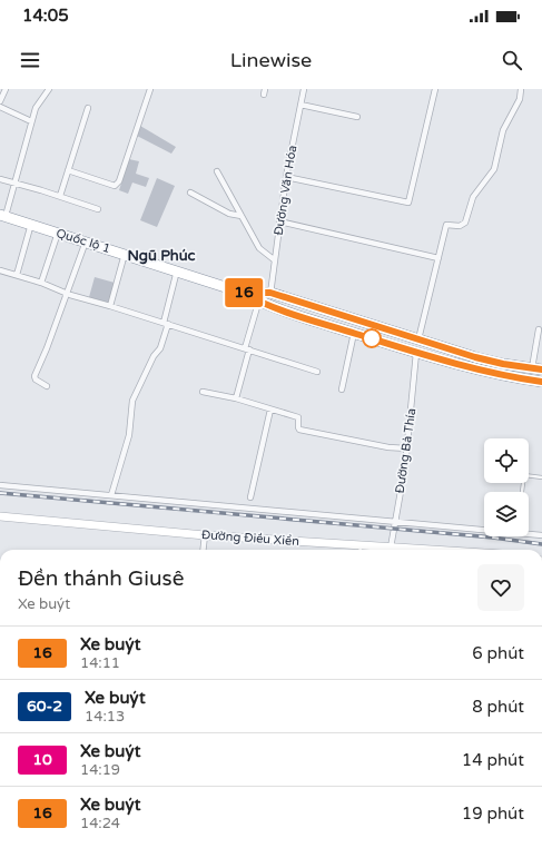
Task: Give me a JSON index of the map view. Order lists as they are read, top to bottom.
{
  "streets": {
    "highway": ["Quốc lộ 1"],
    "street": ["Đường Văn Hóa", "Đường Bà Thía", "Đường Điều Xiển"]
  },
  "crossings": [
    ["Đường Văn Hóa", "Quốc lộ 1"],
    ["Quốc lộ 1", "Đường Bà Thía"],
    ["Đường Bà Thía", "Đường Điều Xiển"]
  ],
  "districts": ["Ngũ Phúc"],
  "lines": ["bus line 16"],
  "page": {
    "status": "14:05",
    "header": "Linewise",
    "on_map": "16",
    "heading": ["Đền thánh Giusê", "Xe buýt"],
    "list": [
      {
        "mark": "16",
        "name": "Xe buýt",
        "note": "14:11",
        "value": "6 phút"
      },
      {
        "mark": "60-2",
        "name": "Xe buýt",
        "note": "14:13",
        "value": "8 phút"
      },
      {
        "mark": "10",
        "name": "Xe buýt",
        "note": "14:19",
        "value": "14 phút"
      },
      {
        "mark": "16",
        "name": "Xe buýt",
        "note": "14:24",
        "value": "19 phút"
      }
    ]
  }
}
